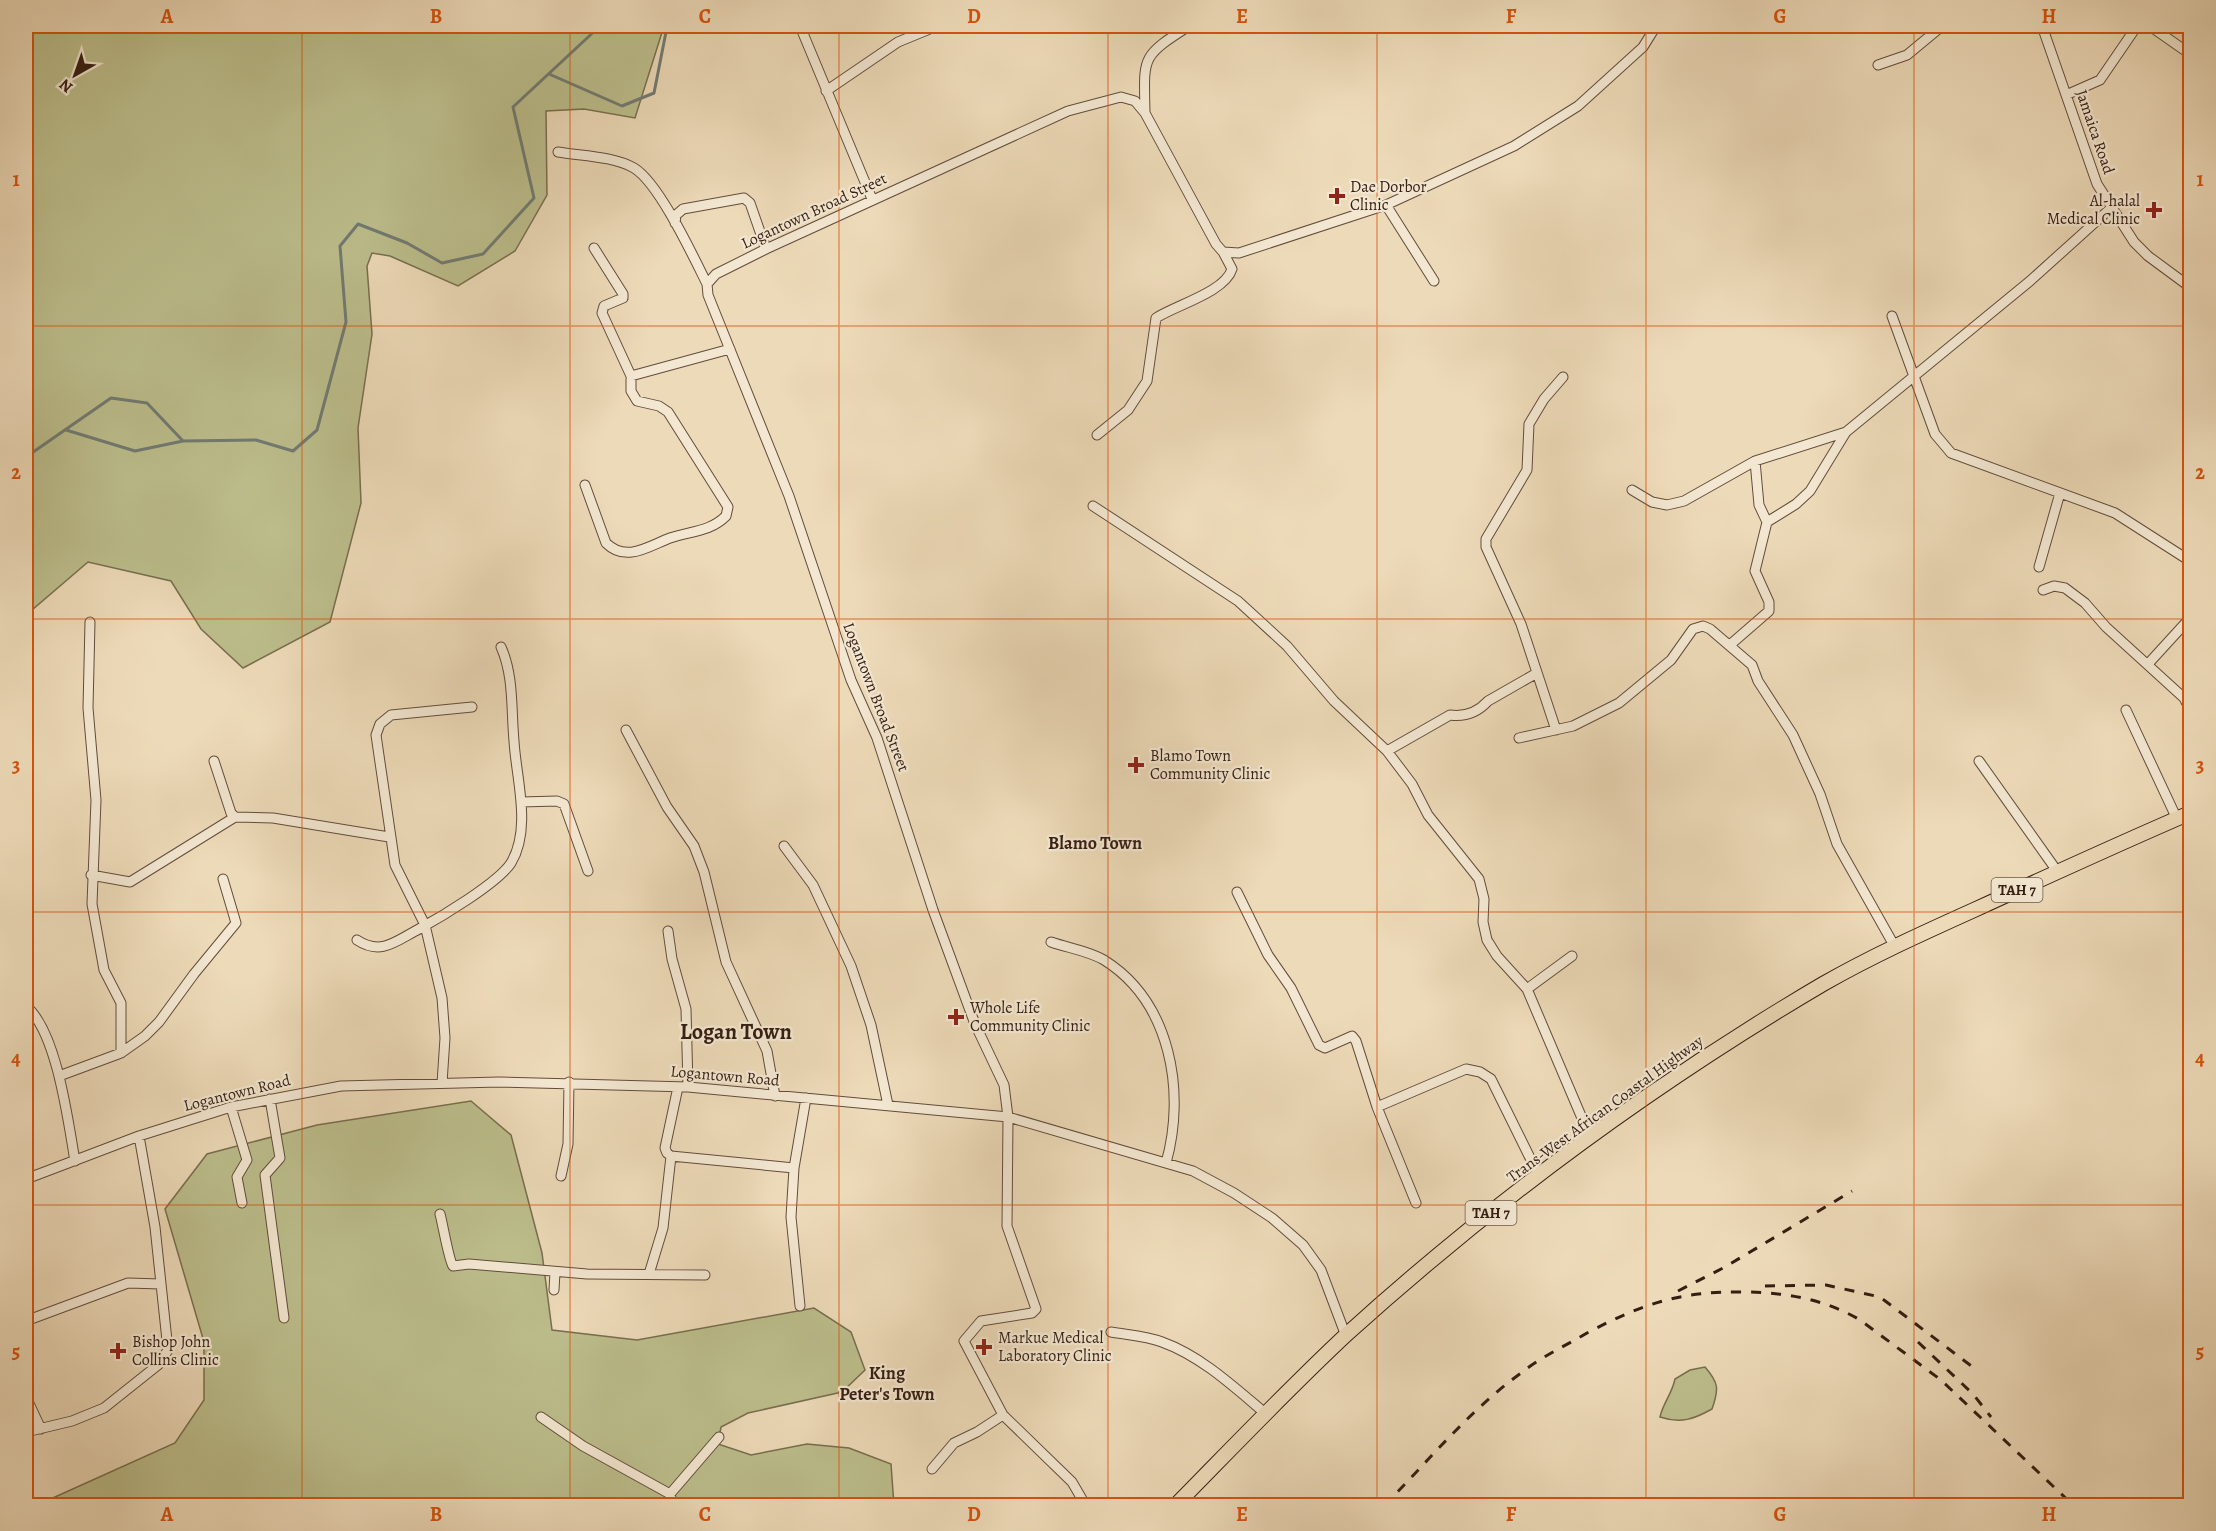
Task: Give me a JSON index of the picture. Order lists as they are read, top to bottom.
{
  "streets": {
    "highway": ["TAH 7", "Trans-West African Coastal Highway"],
    "street": ["Jamaica Road", "Logantown Broad Street", "Logantown Road"]
  },
  "crossings": [
    ["Logantown Broad Street", "Logantown Road"],
    ["Logantown Road", "Trans-West African Coastal Highway"]
  ],
  "districts": ["Blamo Town", "Logan Town", "King Peter's Town"],
  "places": {
    "health": [
      "Dae Dorbor Clinic",
      "Al-halal Medical Clinic",
      "Blamo Town Community Clinic",
      "Whole Life Community Clinic",
      "Markue Medical Laboratory Clinic",
      "Bishop John Collins Clinic"
    ]
  },
  "north": "bottom left",
  "grid": {
    "columns": [
      "A",
      "B",
      "C",
      "D",
      "E",
      "F",
      "G",
      "H"
    ],
    "rows": [
      "1",
      "2",
      "3",
      "4",
      "5"
    ]
  }
}
